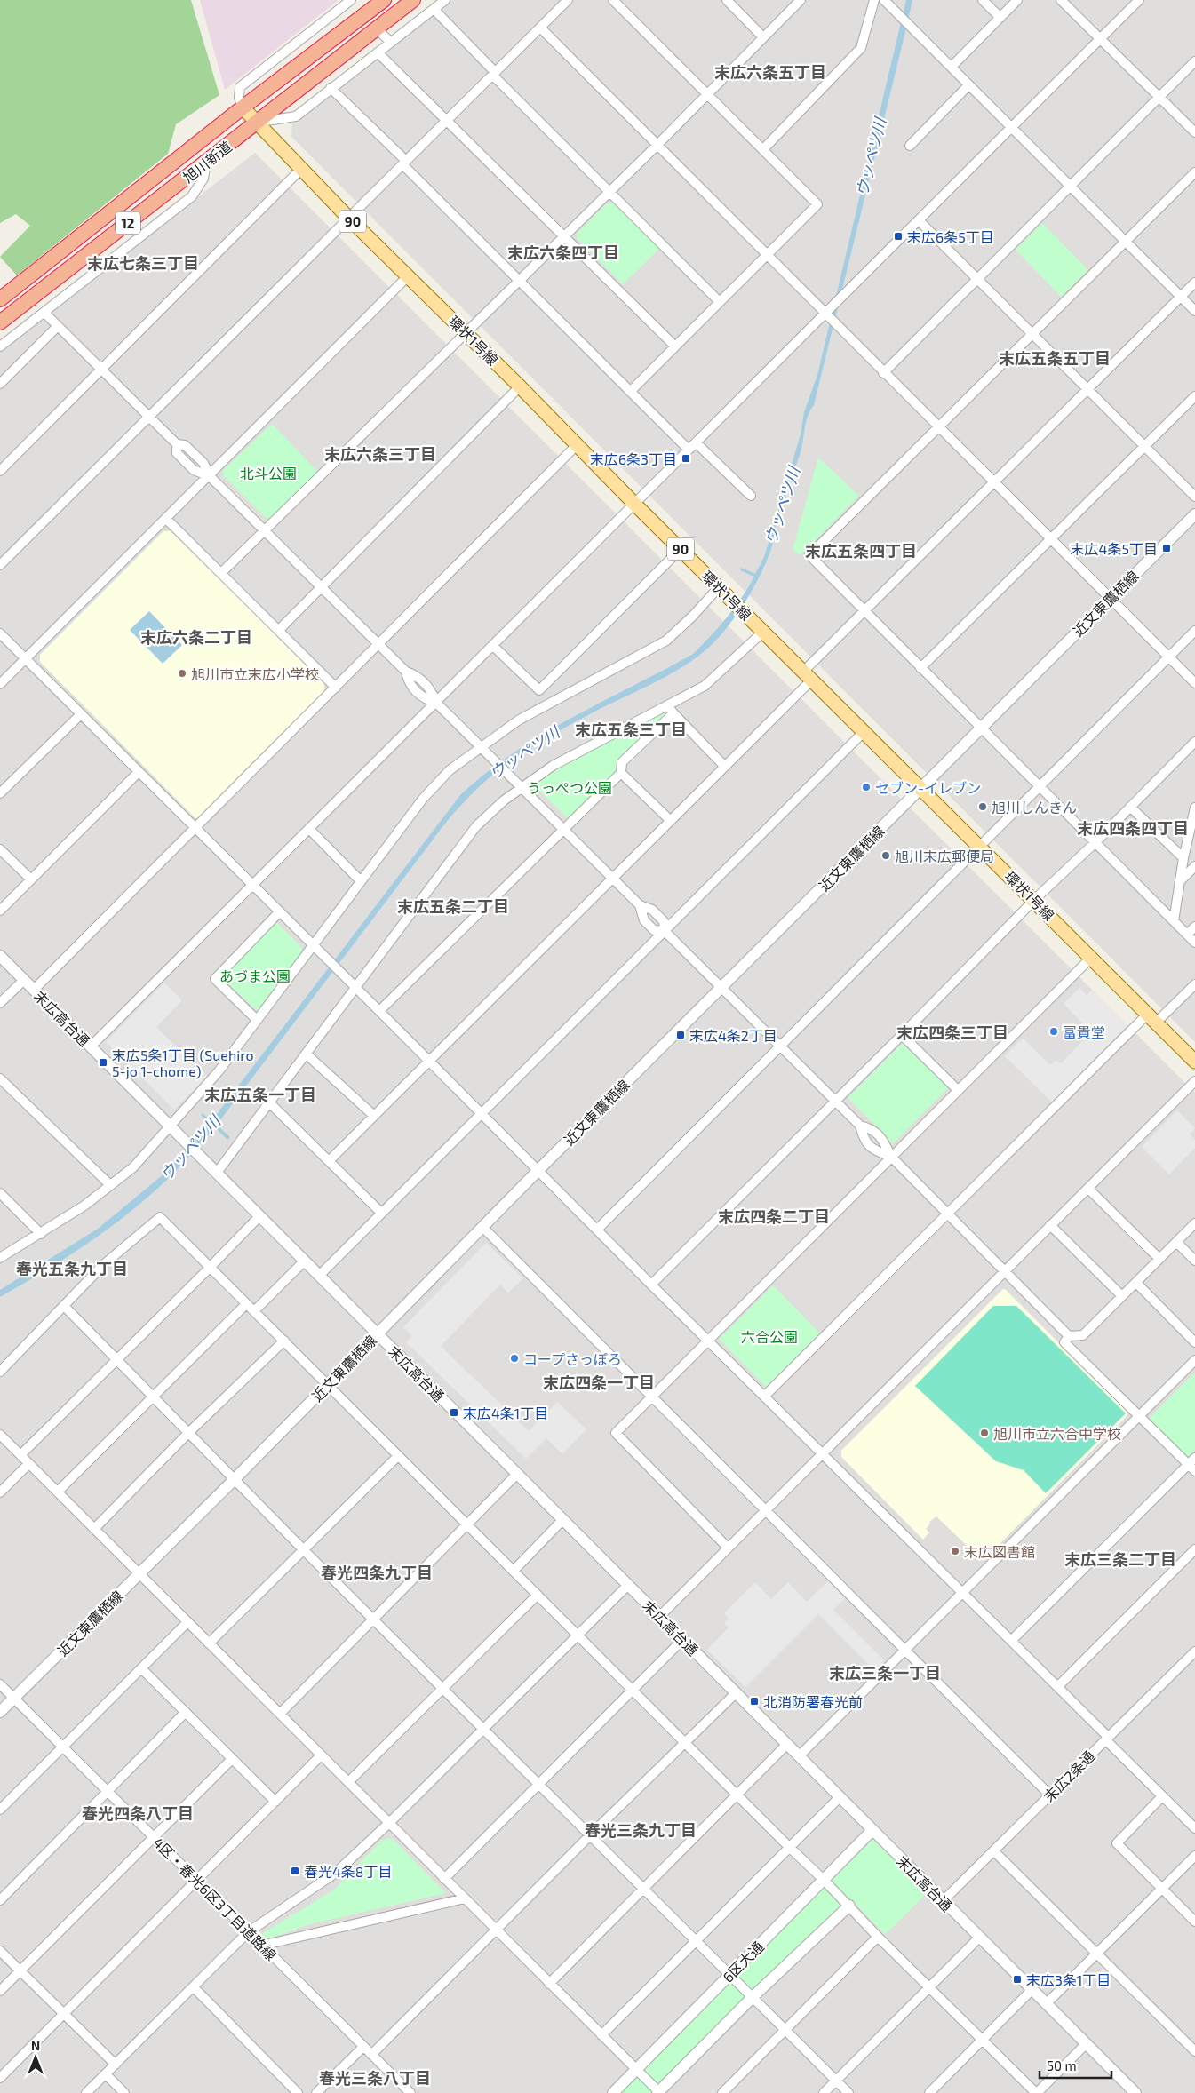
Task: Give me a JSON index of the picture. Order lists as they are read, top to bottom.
{
  "streets": {
    "highway": ["旭川新道", "12"],
    "main road": ["90", "環状1号線"],
    "street": [
      "近文東鷹栖線",
      "末広高台通",
      "末広2条通",
      "4区・春光6区3丁目道路線",
      "6区大通"
    ]
  },
  "crossings": [
    ["旭川新道", "環状1号線"],
    ["環状1号線", "近文東鷹栖線"],
    ["近文東鷹栖線", "末広高台通"],
    ["近文東鷹栖線", "4区・春光6区3丁目道路線"],
    ["末広高台通", "末広2条通"],
    ["末広高台通", "6区大通"]
  ],
  "districts": [
    "末広六条五丁目",
    "末広六条四丁目",
    "末広七条三丁目",
    "末広五条五丁目",
    "末広六条三丁目",
    "末広五条四丁目",
    "末広六条二丁目",
    "末広五条三丁目",
    "末広四条四丁目",
    "末広五条二丁目",
    "末広四条三丁目",
    "末広五条一丁目",
    "末広四条二丁目",
    "春光五条九丁目",
    "末広四条一丁目",
    "末広三条二丁目",
    "春光四条九丁目",
    "末広三条一丁目",
    "春光四条八丁目",
    "春光三条九丁目",
    "春光三条八丁目"
  ],
  "water": ["ウッペツ川"],
  "parks": [
    "北斗公園",
    "うっぺつ公園",
    "あづま公園",
    "六合公園"
  ],
  "places": {
    "transit": [
      "末広6条5丁目",
      "末広6条3丁目",
      "末広4条5丁目",
      "末広4条2丁目",
      "末広5条1丁目 (Suehiro 5-jo 1-chome)",
      "末広4条1丁目",
      "北消防署春光前",
      "春光4条8丁目",
      "末広3条1丁目"
    ],
    "other": [
      "旭川市立末広小学校",
      "セブン-イレブン",
      "旭川しんきん",
      "旭川末広郵便局",
      "富貴堂",
      "コープさっぽろ",
      "旭川市立六合中学校",
      "末広図書館"
    ]
  },
  "scale_bar": "50 m",
  "north": "top"
}
